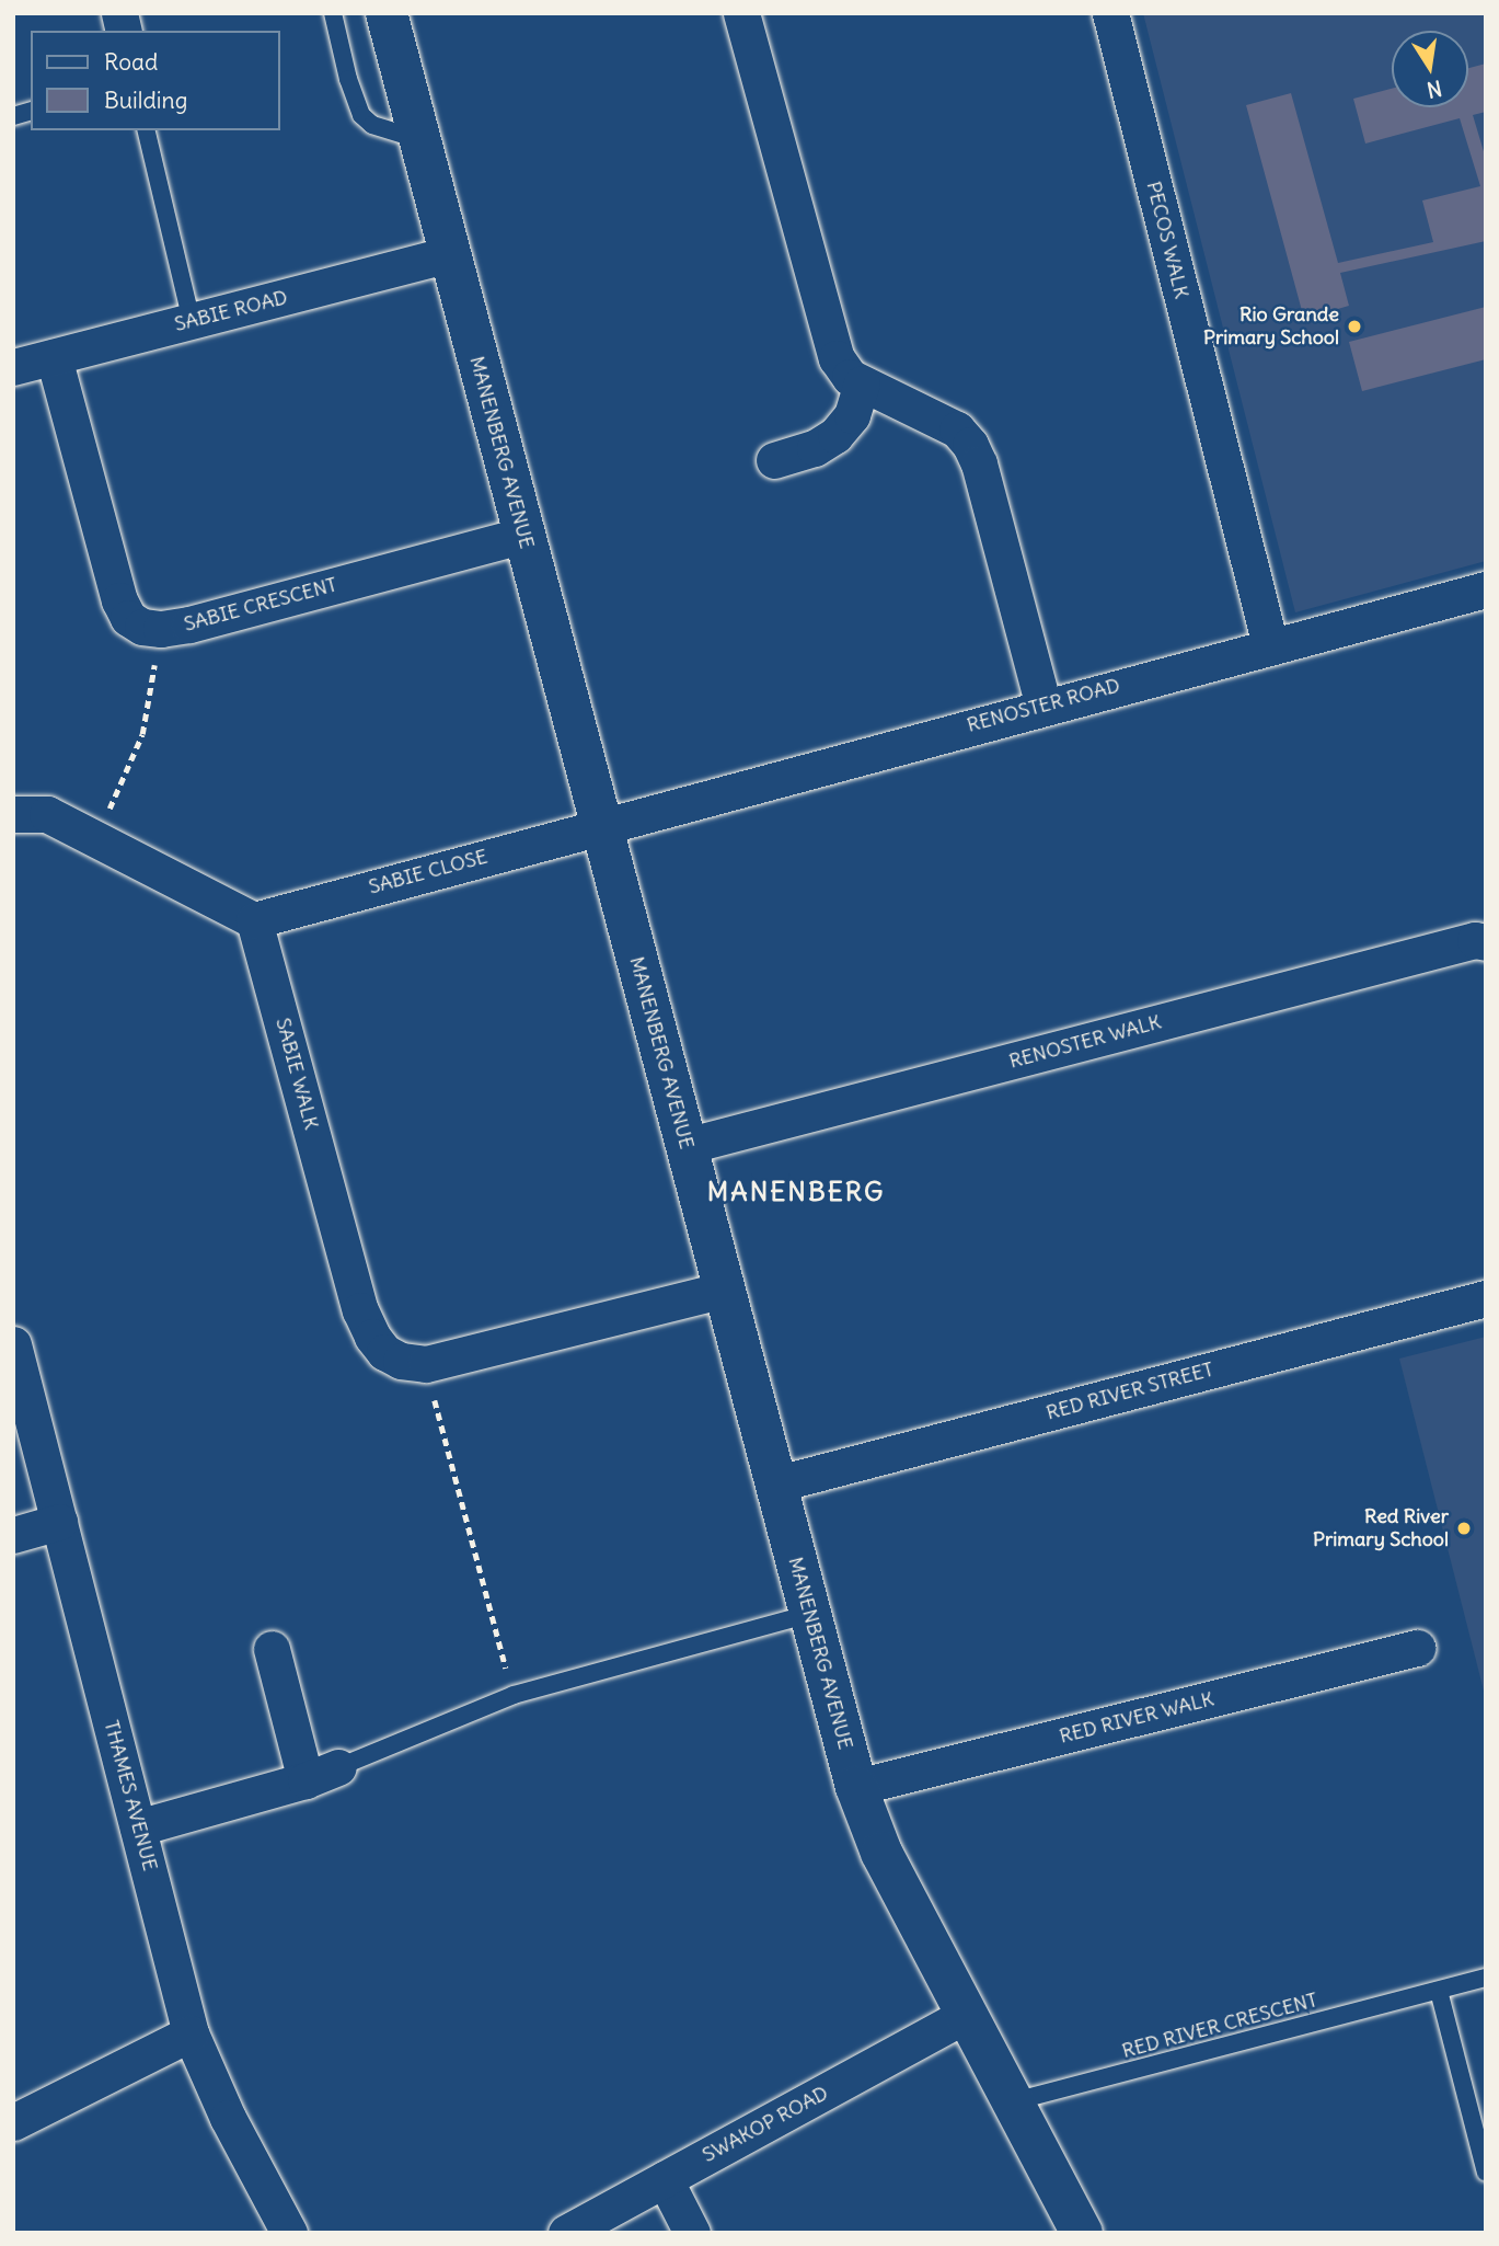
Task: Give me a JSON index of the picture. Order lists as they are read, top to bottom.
{
  "streets": {
    "street": [
      "PECOS WALK",
      "SABIE ROAD",
      "MANENBERG AVENUE",
      "SABIE CRESCENT",
      "RENOSTER ROAD",
      "SABIE CLOSE",
      "RENOSTER WALK",
      "SABIE WALK",
      "RED RIVER STREET",
      "RED RIVER WALK",
      "THAMES AVENUE",
      "SWAKOP ROAD"
    ],
    "lane": ["RED RIVER CRESCENT"]
  },
  "crossings": [
    ["PECOS WALK", "RENOSTER ROAD"],
    ["SABIE ROAD", "MANENBERG AVENUE"],
    ["SABIE ROAD", "SABIE CRESCENT"],
    ["MANENBERG AVENUE", "SABIE CRESCENT"],
    ["MANENBERG AVENUE", "RENOSTER ROAD"],
    ["MANENBERG AVENUE", "SABIE CLOSE"],
    ["MANENBERG AVENUE", "RENOSTER WALK"],
    ["MANENBERG AVENUE", "SABIE WALK"],
    ["MANENBERG AVENUE", "RED RIVER STREET"],
    ["MANENBERG AVENUE", "RED RIVER WALK"],
    ["MANENBERG AVENUE", "RED RIVER CRESCENT"],
    ["MANENBERG AVENUE", "SWAKOP ROAD"],
    ["RENOSTER ROAD", "SABIE CLOSE"],
    ["SABIE CLOSE", "SABIE WALK"]
  ],
  "districts": ["MANENBERG"],
  "places": ["Rio Grande Primary School", "Red River Primary School"],
  "legend": ["Road", "Building"],
  "north": "bottom"
}
